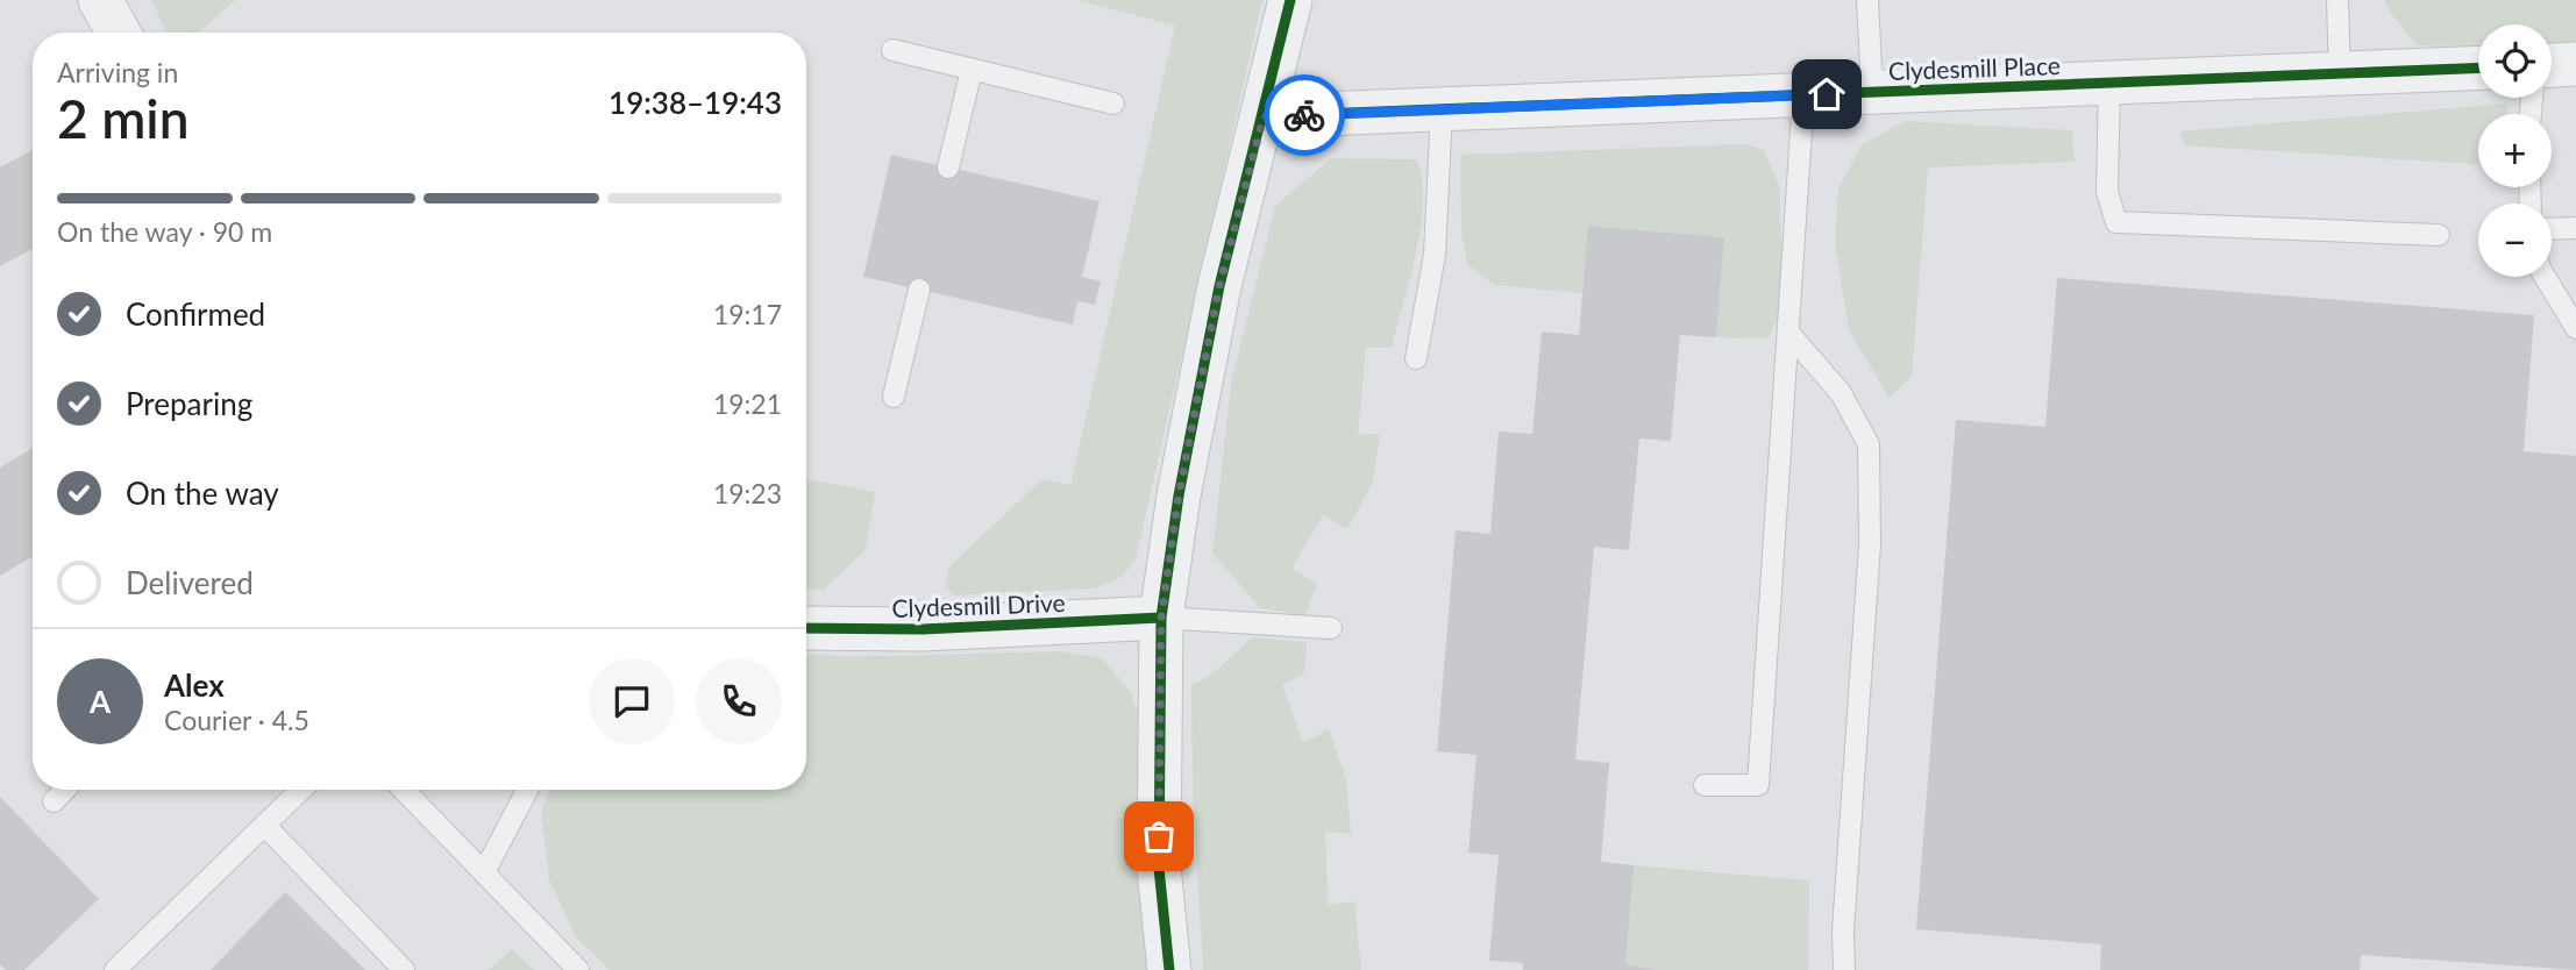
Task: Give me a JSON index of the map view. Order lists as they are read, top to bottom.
{
  "streets": {
    "street": ["Clydesmill Place", "Clydesmill Drive"]
  },
  "page": {
    "map_buttons": ["+", "−"],
    "heading": ["2 min", "Arriving in", "19:38–19:43"],
    "panel": ["Alex", "Courier · 4.5"],
    "bar": "On the way · 90 m",
    "list": [
      ["Confirmed", "19:17"],
      ["Preparing", "19:21"],
      ["On the way", "19:23"],
      "Delivered"
    ],
    "round": "A"
  }
}
